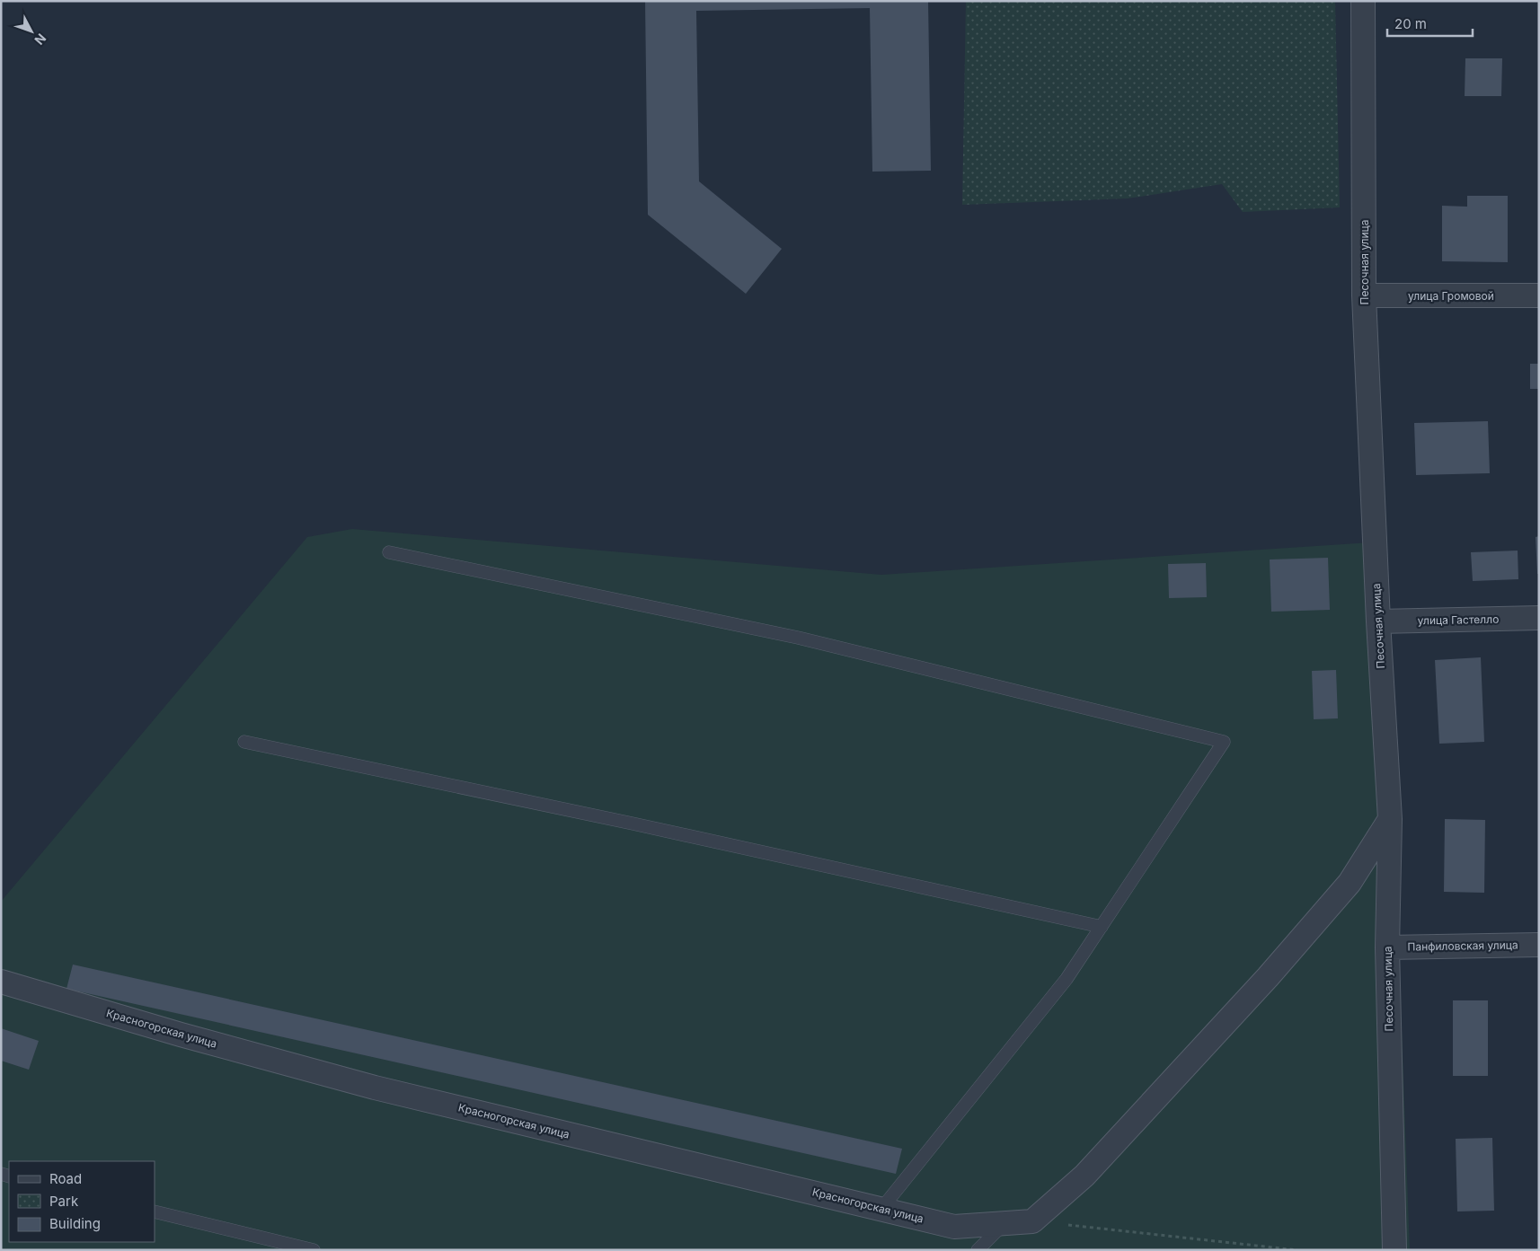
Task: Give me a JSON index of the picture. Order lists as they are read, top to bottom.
{
  "streets": {
    "street": [
      "Песочная улица",
      "улица Громовой",
      "улица Гастелло",
      "Панфиловская улица",
      "Красногорская улица"
    ]
  },
  "crossings": [
    ["Песочная улица", "улица Громовой"],
    ["Песочная улица", "улица Гастелло"],
    ["Песочная улица", "Панфиловская улица"]
  ],
  "legend": ["Road", "Park", "Building"],
  "scale_bar": "20 m",
  "north": "bottom right"
}
